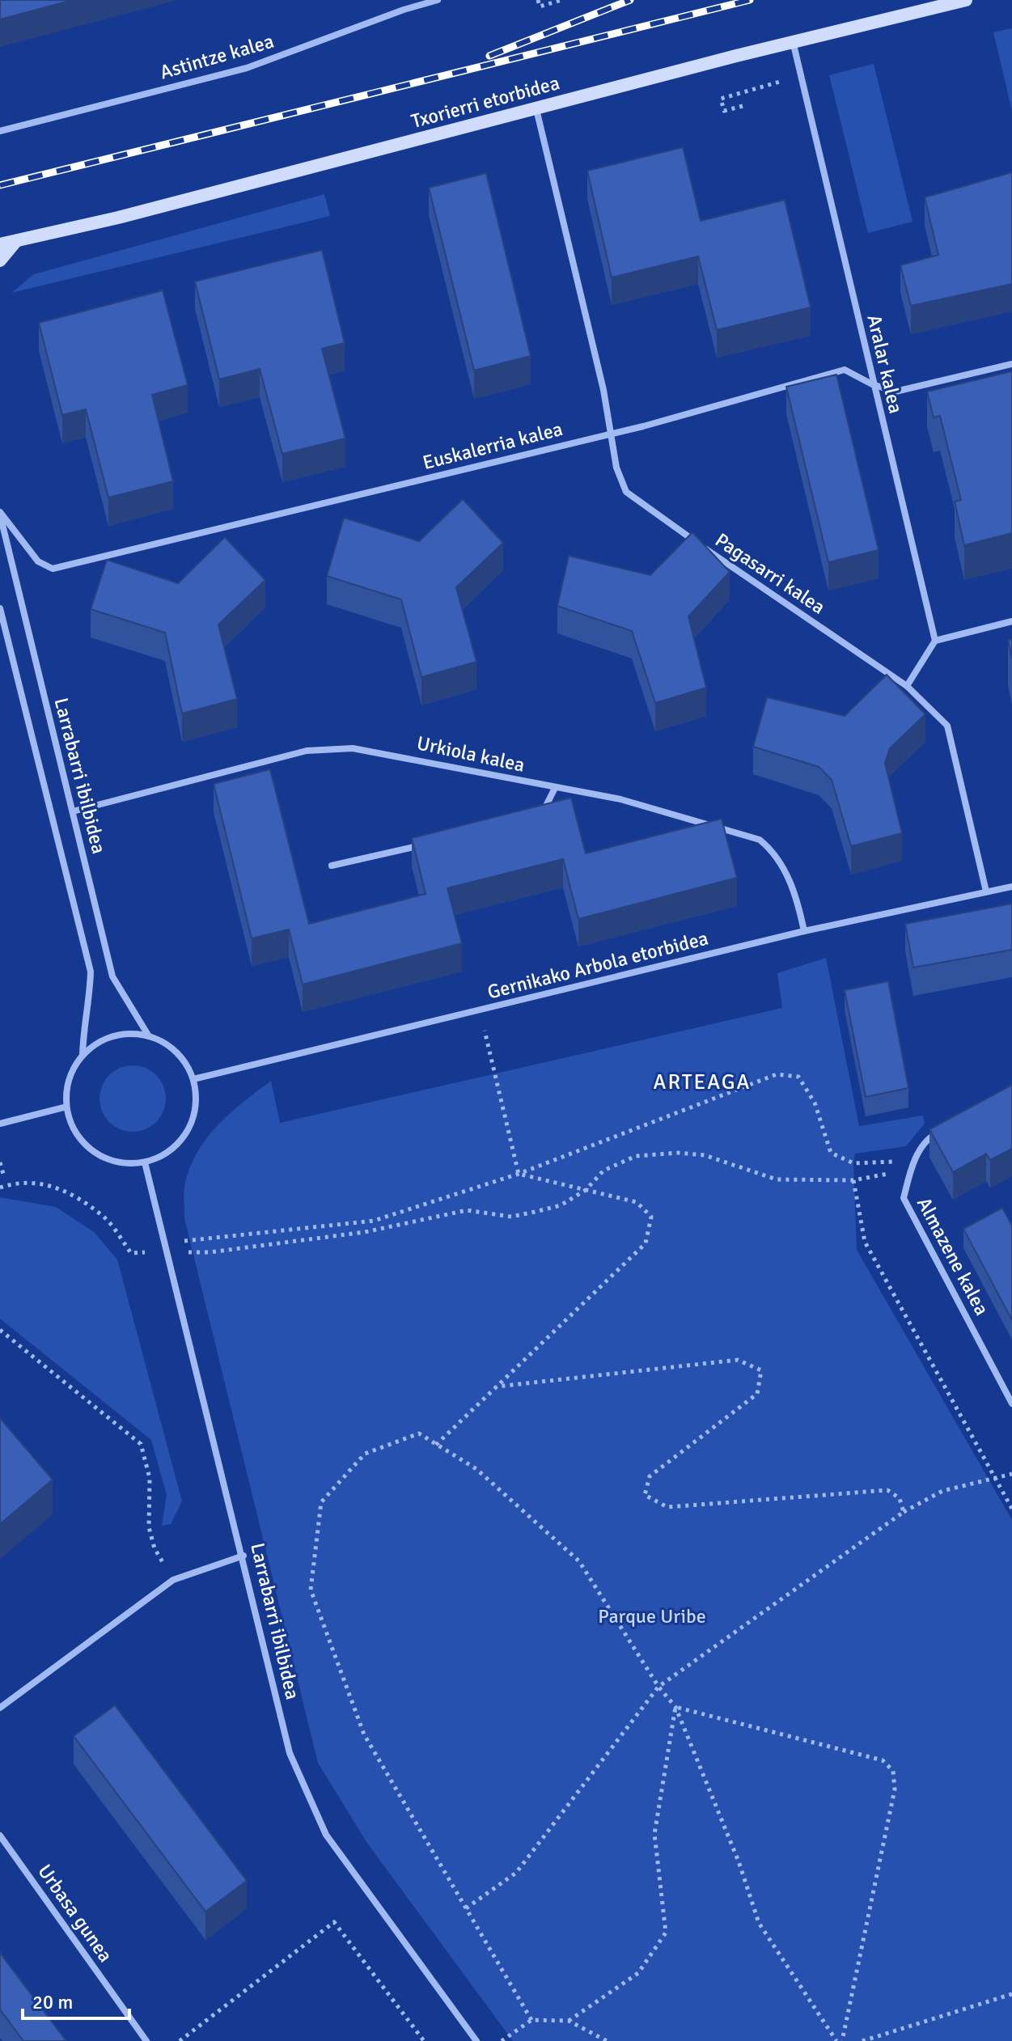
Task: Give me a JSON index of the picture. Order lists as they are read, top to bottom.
{
  "streets": {
    "street": [
      "Astintze kalea",
      "Txorierri etorbidea",
      "Aralar kalea",
      "Euskalerria kalea",
      "Pagasarri kalea",
      "Urkiola kalea",
      "Larrabarri ibilbidea",
      "Gernikako Arbola etorbidea",
      "Almazene kalea",
      "Urbasa gunea"
    ]
  },
  "crossings": [
    ["Txorierri etorbidea", "Aralar kalea"],
    ["Txorierri etorbidea", "Pagasarri kalea"],
    ["Aralar kalea", "Euskalerria kalea"],
    ["Euskalerria kalea", "Pagasarri kalea"],
    ["Euskalerria kalea", "Larrabarri ibilbidea"],
    ["Pagasarri kalea", "Gernikako Arbola etorbidea"],
    ["Urkiola kalea", "Larrabarri ibilbidea"],
    ["Urkiola kalea", "Gernikako Arbola etorbidea"],
    ["Larrabarri ibilbidea", "Gernikako Arbola etorbidea"]
  ],
  "districts": ["ARTEAGA"],
  "parks": ["Parque Uribe"],
  "scale_bar": "20 m"
}
